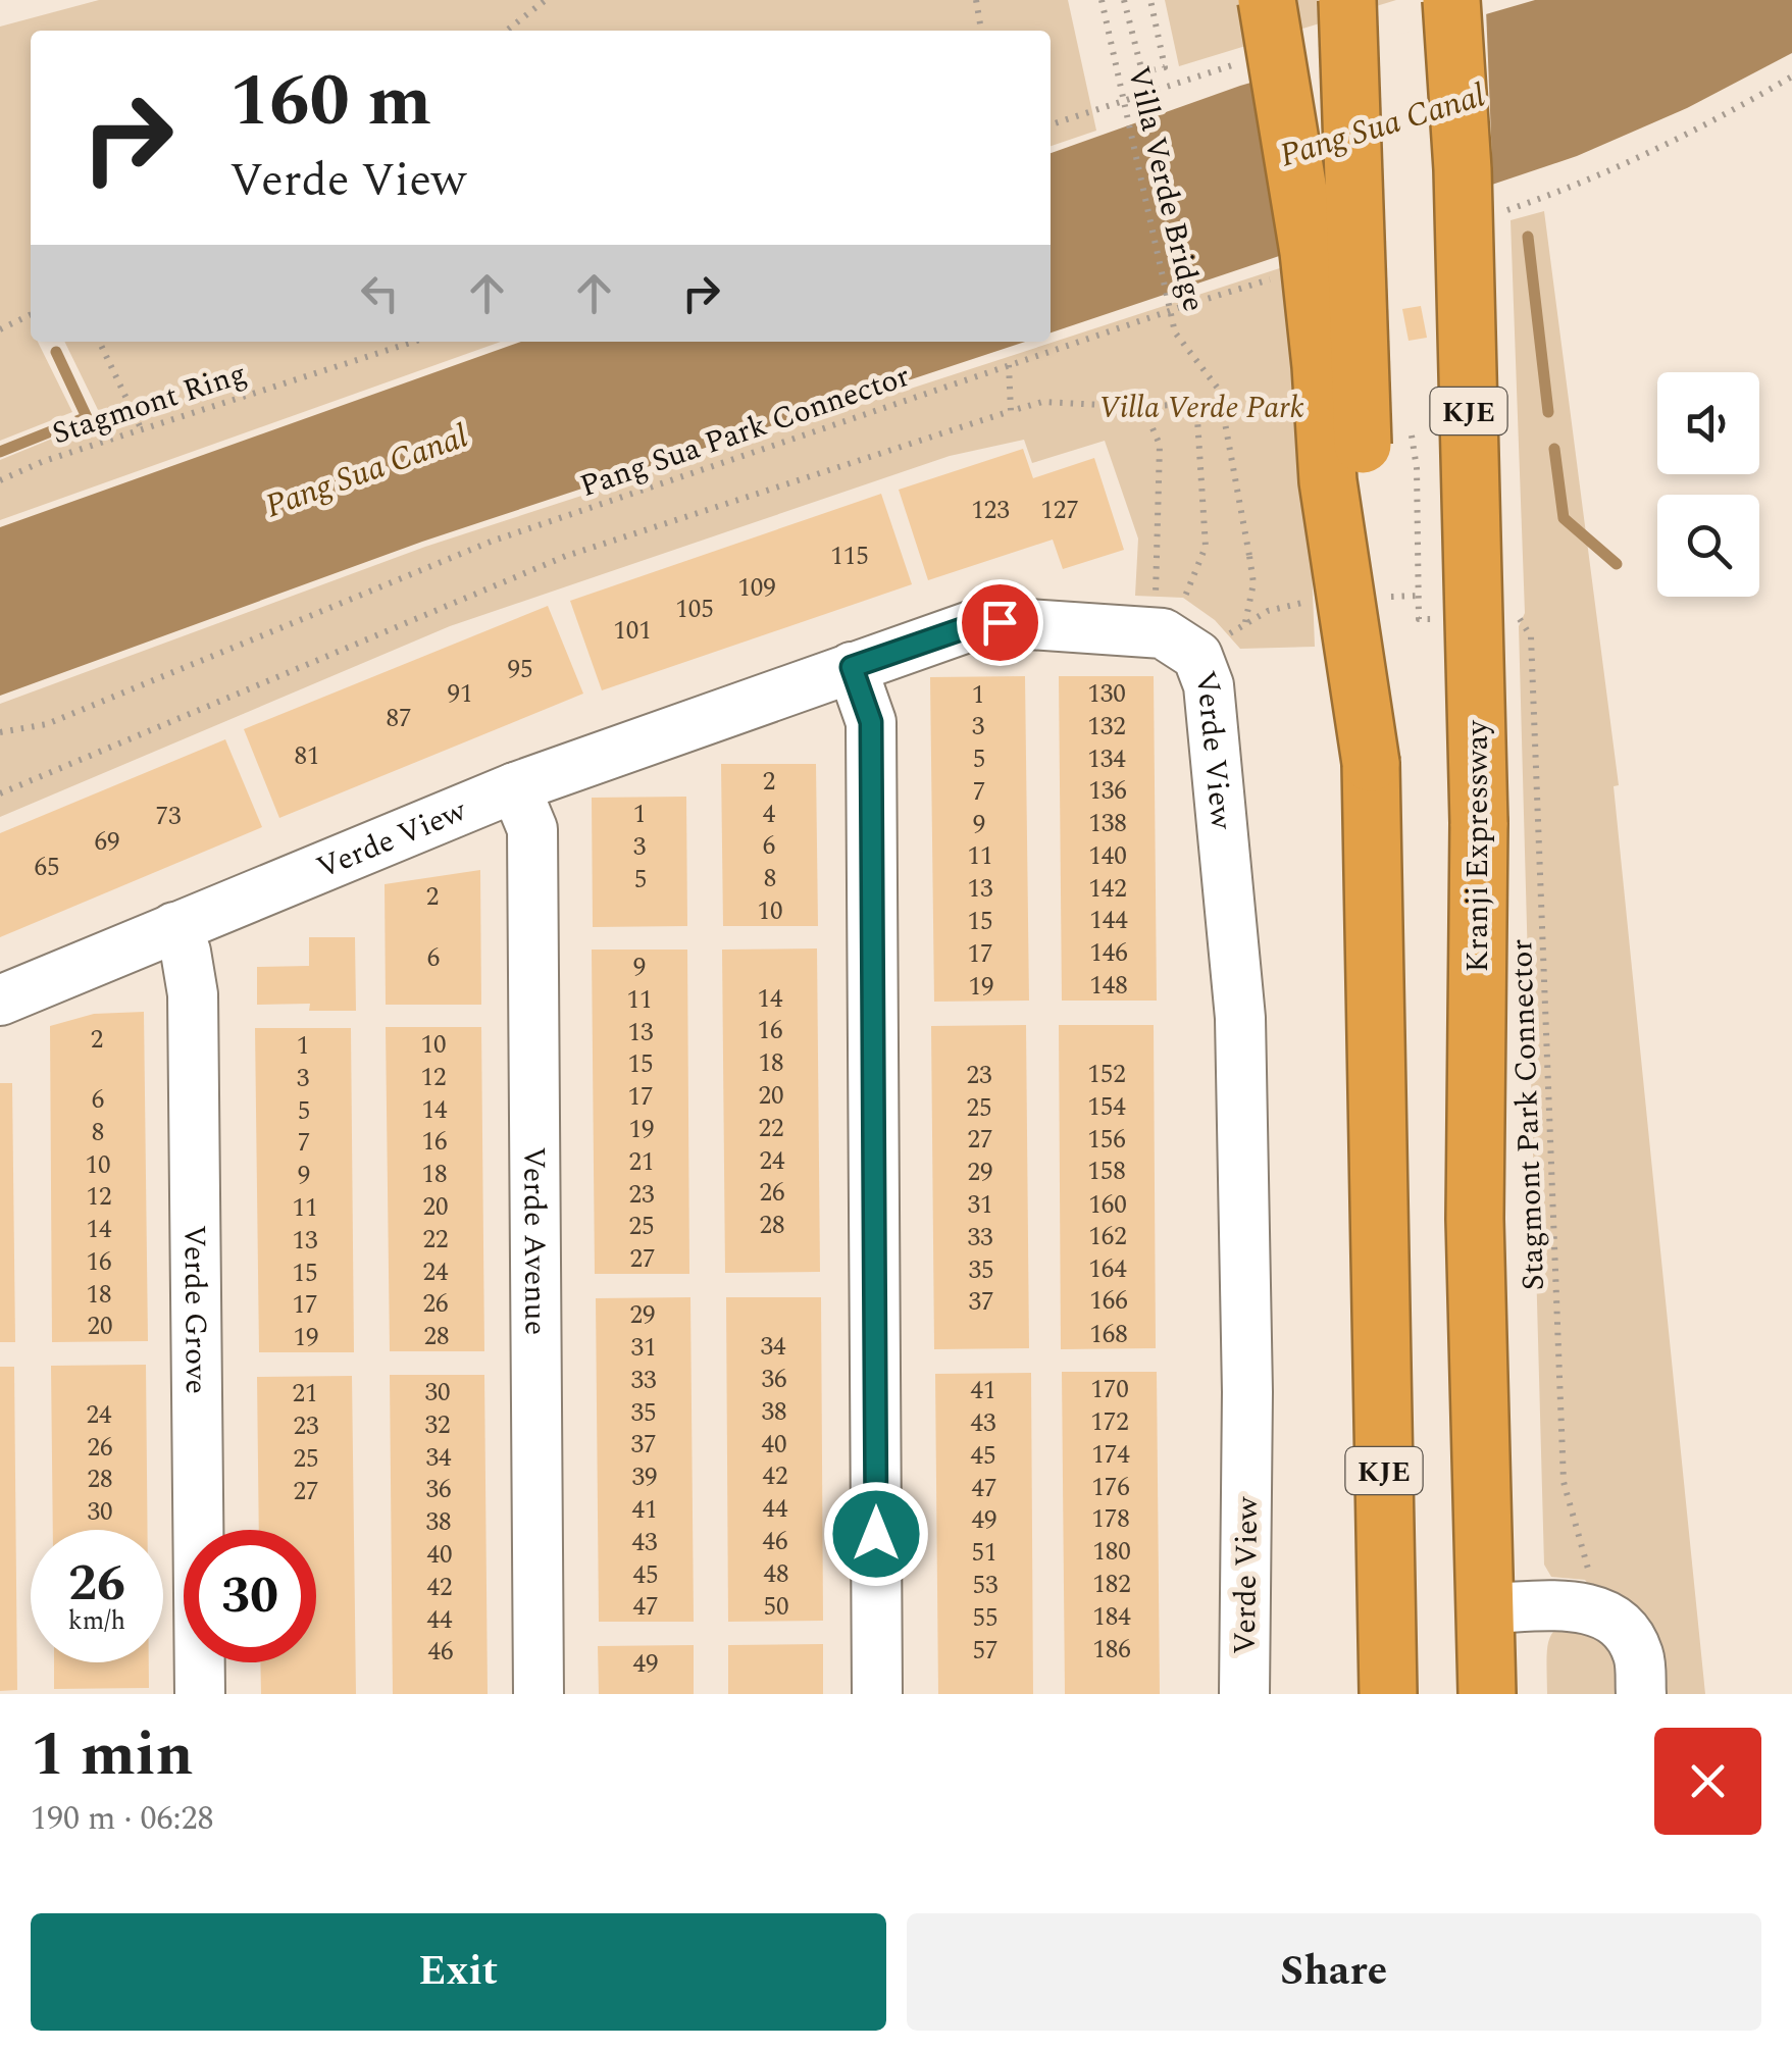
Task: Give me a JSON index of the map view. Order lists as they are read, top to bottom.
{
  "streets": {
    "highway": ["KJE", "Kranji Expressway"],
    "street": ["Verde View", "Verde Avenue", "Verde Grove"],
    "path": [
      "Villa Verde Bridge",
      "Stagmont Ring",
      "Pang Sua Park Connector",
      "Stagmont Park Connector"
    ]
  },
  "crossings": [
    ["Verde View", "Verde Avenue"],
    ["Verde View", "Verde Grove"]
  ],
  "water": ["Pang Sua Canal"],
  "parks": ["Villa Verde Park"],
  "house_numbers": [
    "123",
    "127",
    "115",
    "109",
    "105",
    "101",
    "95",
    "91",
    "130",
    "1",
    "87",
    "3",
    "132",
    "81",
    "5",
    "134",
    "2",
    "136",
    "7",
    "1",
    "4",
    "73",
    "138",
    "9",
    "69",
    "6",
    "3",
    "11",
    "140",
    "65",
    "8",
    "5",
    "13",
    "142",
    "2",
    "10",
    "144",
    "15",
    "146",
    "17",
    "6",
    "9",
    "148",
    "19",
    "14",
    "11",
    "16",
    "13",
    "2",
    "10",
    "1",
    "18",
    "15",
    "152",
    "23",
    "12",
    "3",
    "20",
    "17",
    "6",
    "154",
    "25",
    "14",
    "5",
    "22",
    "19",
    "8",
    "27",
    "156",
    "16",
    "7",
    "24",
    "21",
    "10",
    "158",
    "29",
    "18",
    "9",
    "26",
    "23",
    "12",
    "31",
    "160",
    "20",
    "11",
    "28",
    "25",
    "14",
    "162",
    "33",
    "22",
    "13",
    "27",
    "16",
    "164",
    "35",
    "24",
    "15",
    "18",
    "166",
    "37",
    "26",
    "17",
    "29",
    "20",
    "168",
    "28",
    "19",
    "34",
    "31",
    "36",
    "33",
    "170",
    "41",
    "30",
    "21",
    "38",
    "35",
    "24",
    "172",
    "43",
    "32",
    "23",
    "37",
    "40",
    "26",
    "174",
    "45",
    "34",
    "25",
    "42",
    "39",
    "28",
    "176",
    "47",
    "36",
    "27",
    "44",
    "41",
    "30",
    "178",
    "49",
    "38",
    "46",
    "43",
    "180",
    "51",
    "40",
    "48",
    "45",
    "182",
    "53",
    "42",
    "47",
    "50",
    "184",
    "55",
    "44",
    "186",
    "57",
    "46",
    "49"
  ],
  "page": {
    "turn": ["160 m", "Verde View"],
    "speed": "26 km/h",
    "limit": "30",
    "heading": ["1 min", "190 m · 06:28"],
    "buttons": ["Exit", "Share"]
  }
}
